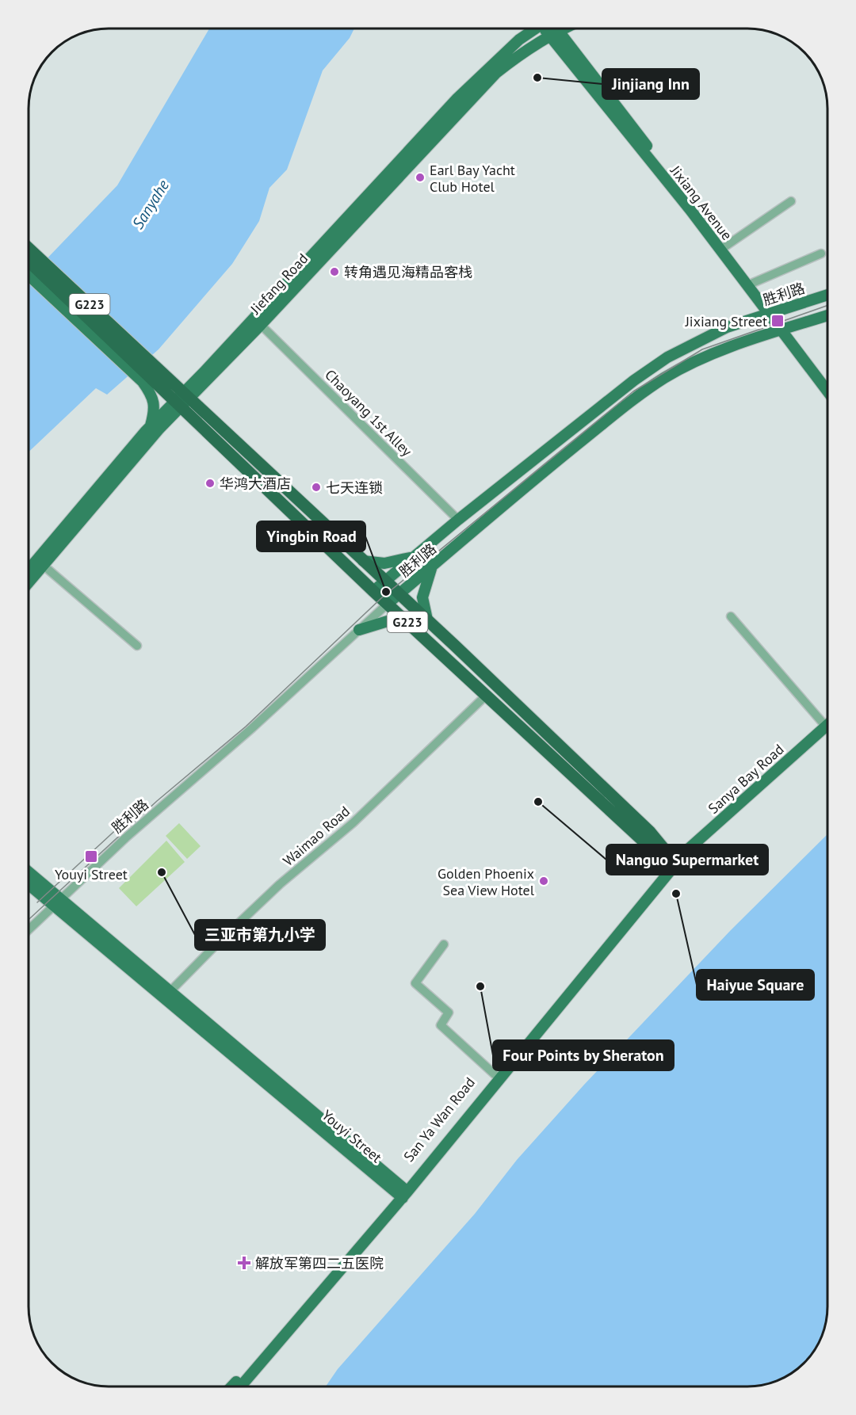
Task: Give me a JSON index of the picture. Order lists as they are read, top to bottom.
{
  "streets": {
    "highway": ["G223"],
    "main road": [
      "Jixiang Avenue",
      "Jiefang Road",
      "胜利路",
      "Sanya Bay Road",
      "San Ya Wan Road",
      "Youyi Street"
    ],
    "street": ["Chaoyang 1st Alley", "Waimao Road"]
  },
  "crossings": [
    ["Jixiang Avenue", "Jiefang Road"],
    ["Jixiang Avenue", "胜利路"],
    ["Jiefang Road", "G223"],
    ["Jiefang Road", "Chaoyang 1st Alley"],
    ["胜利路", "G223"],
    ["胜利路", "Chaoyang 1st Alley"],
    ["胜利路", "Youyi Street"],
    ["G223", "Sanya Bay Road"],
    ["G223", "Waimao Road"],
    ["G223", "San Ya Wan Road"],
    ["Sanya Bay Road", "San Ya Wan Road"],
    ["Waimao Road", "Youyi Street"],
    ["San Ya Wan Road", "Youyi Street"]
  ],
  "water": ["Sanyahe"],
  "places": {
    "other": [
      "Jinjiang Inn",
      "Earl Bay Yacht Club Hotel",
      "转角遇见海精品客栈",
      "华鸿大酒店",
      "七天连锁",
      "Yingbin Road",
      "Nanguo Supermarket",
      "三亚市第九小学",
      "Golden Phoenix Sea View Hotel",
      "Haiyue Square",
      "Four Points by Sheraton"
    ],
    "transit": ["Jixiang Street", "Youyi Street"],
    "health": ["解放军第四二五医院"]
  }
}
